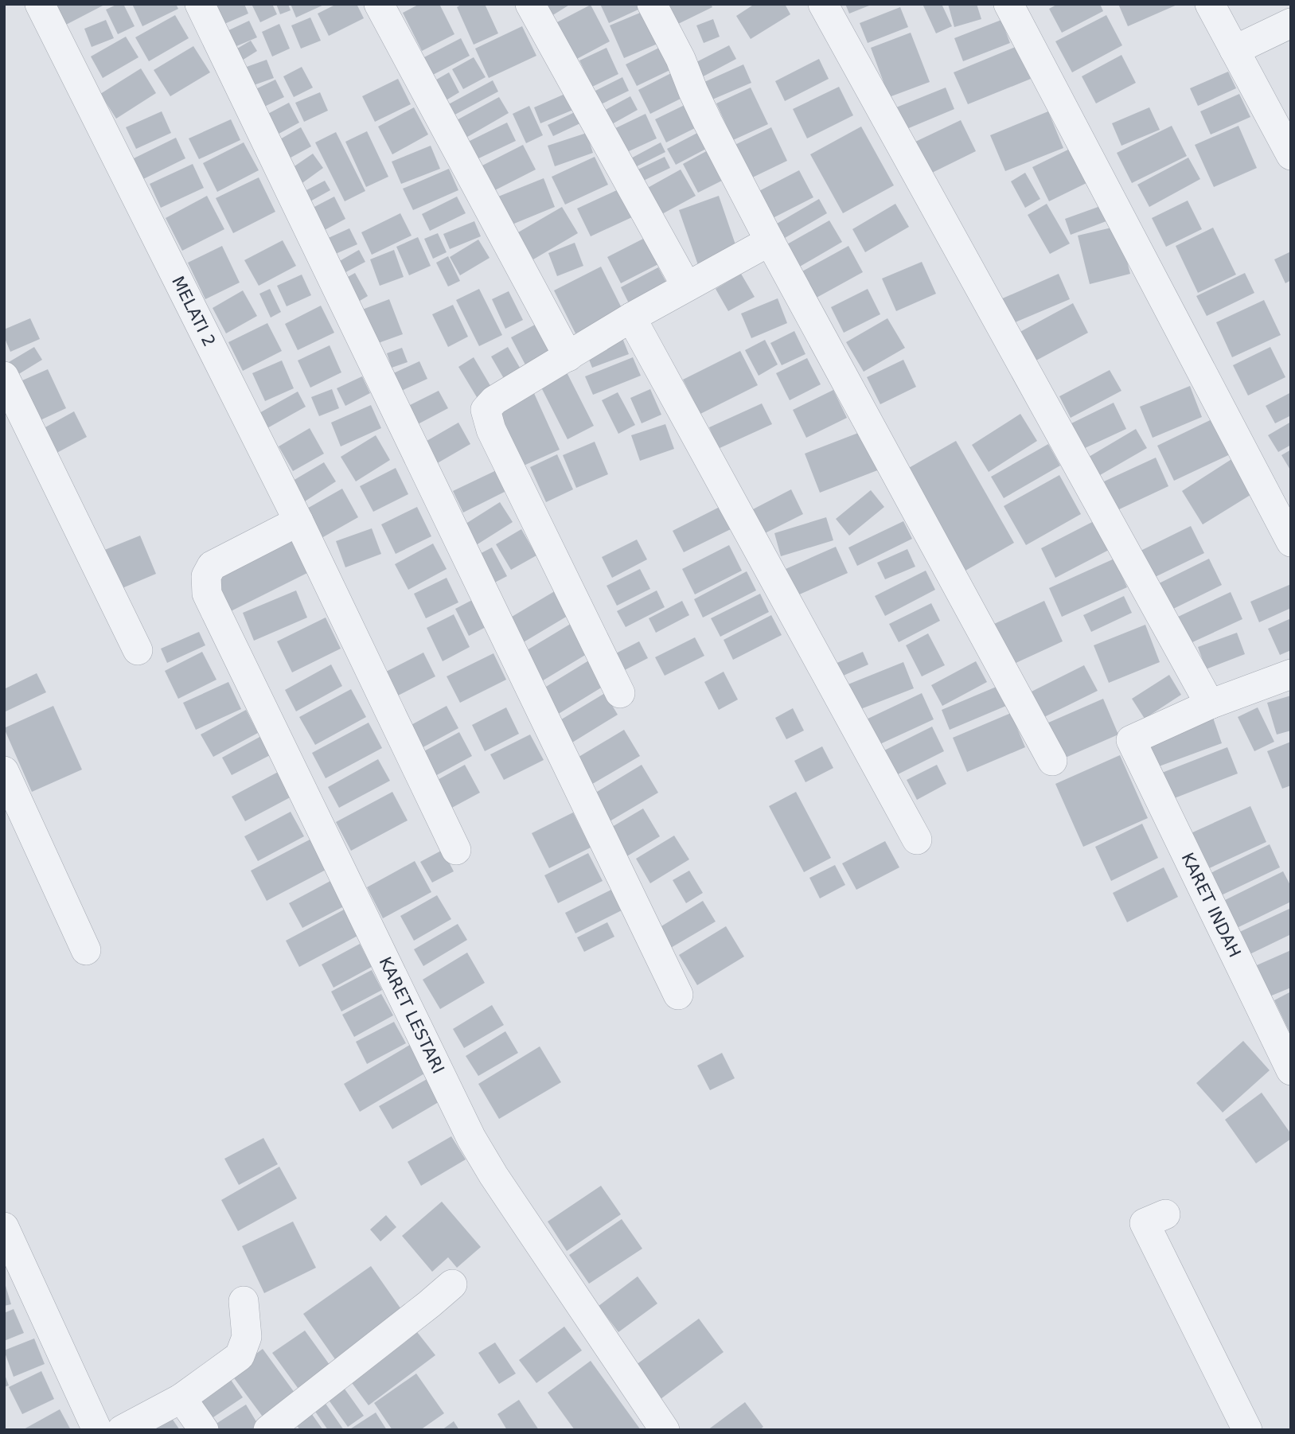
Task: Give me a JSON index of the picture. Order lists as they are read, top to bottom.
{
  "streets": {
    "street": ["MELATI 2", "KARET INDAH", "KARET LESTARI"]
  },
  "crossings": [
    ["MELATI 2", "KARET LESTARI"]
  ]
}
